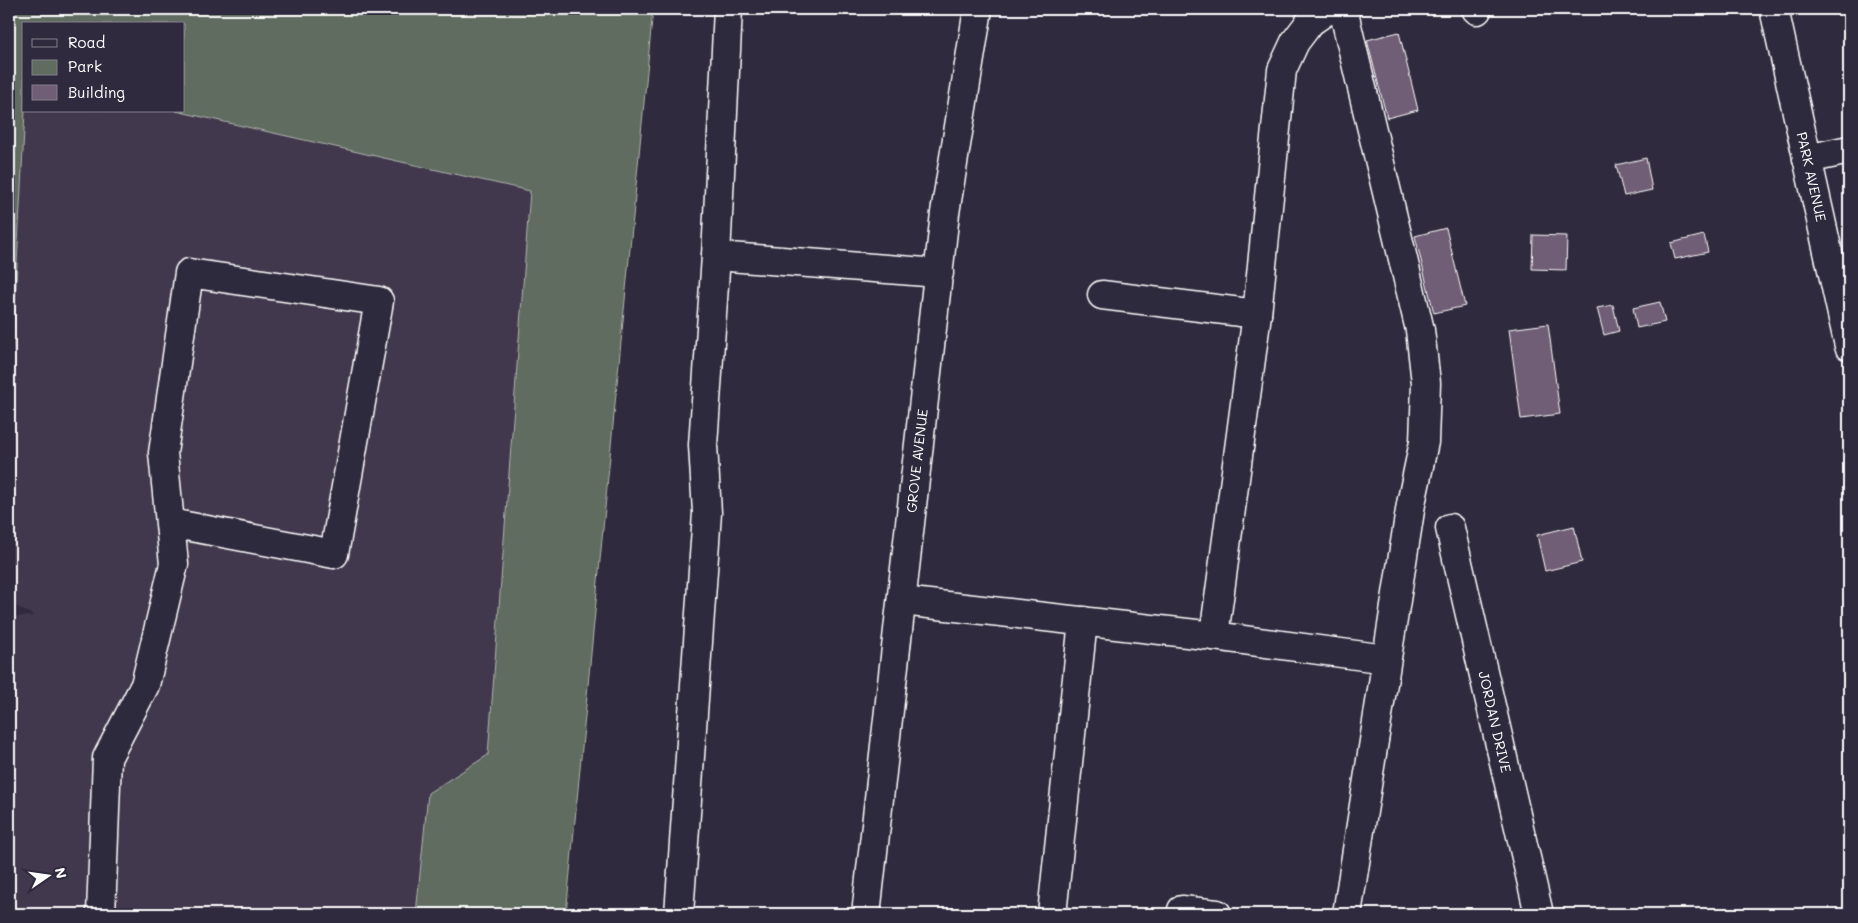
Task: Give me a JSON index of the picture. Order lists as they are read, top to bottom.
{
  "streets": {
    "street": ["PARK AVENUE", "GROVE AVENUE", "JORDAN DRIVE"]
  },
  "legend": ["Road", "Park", "Building"],
  "north": "right"
}
